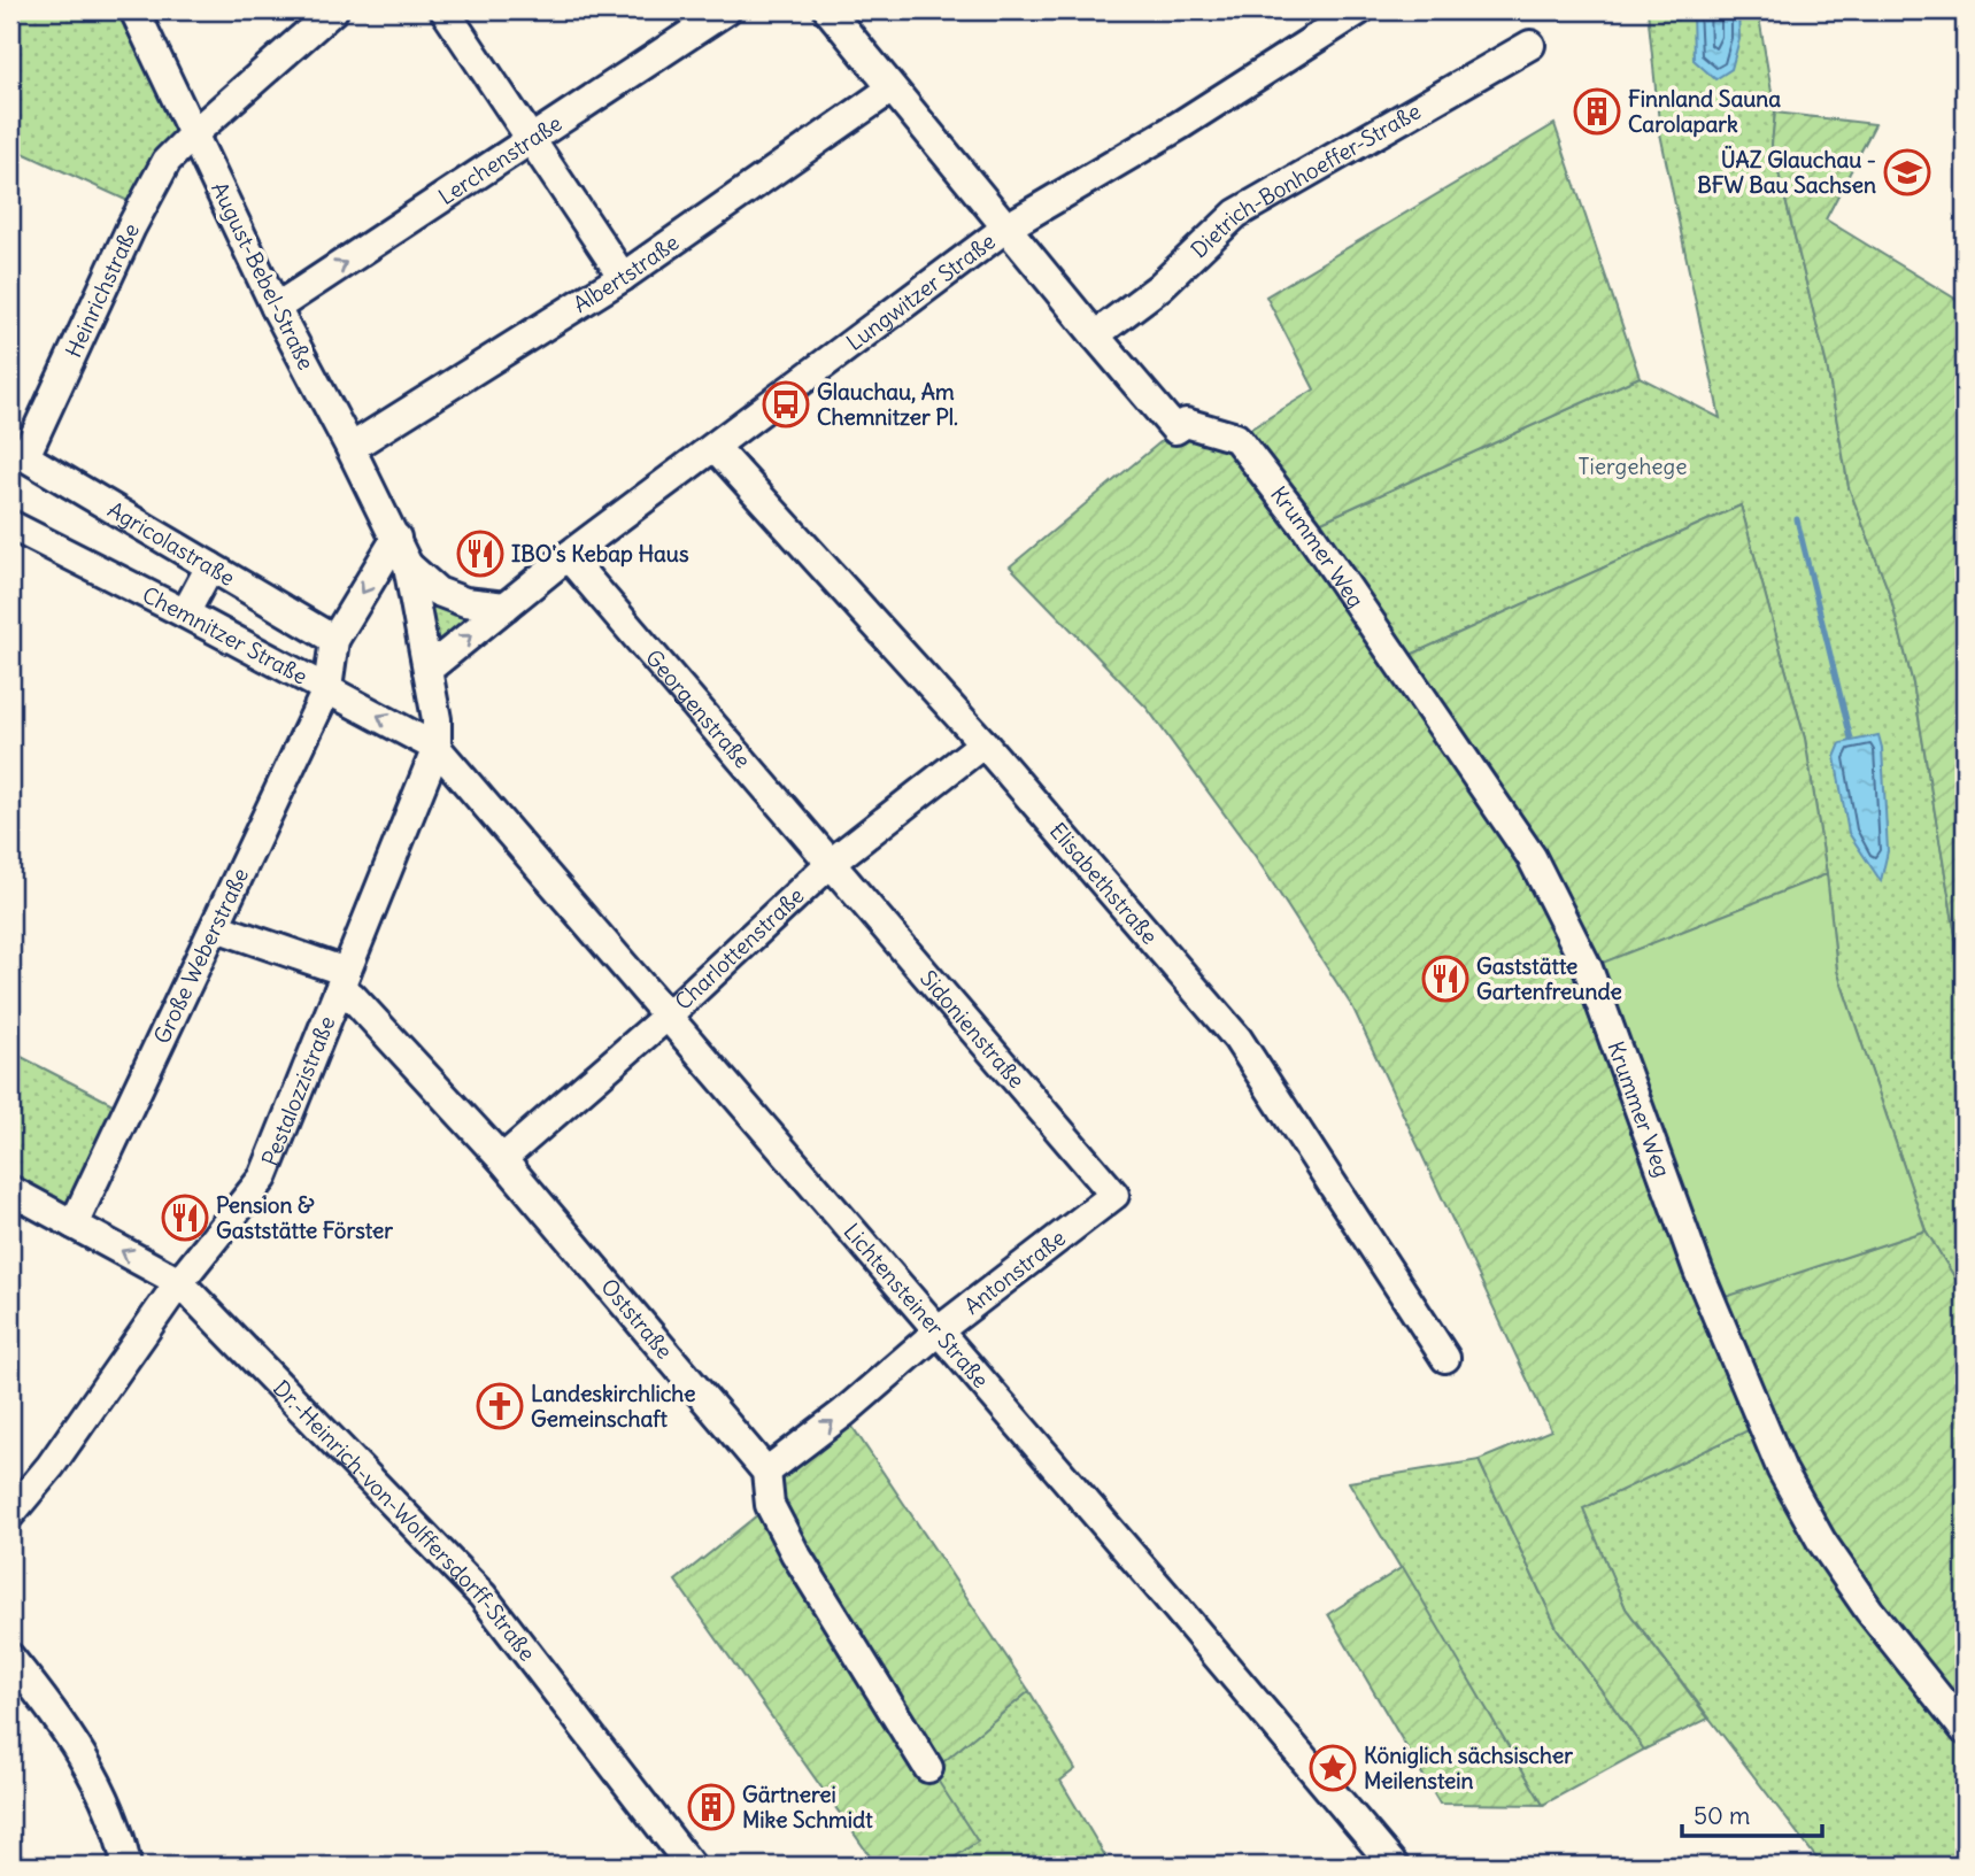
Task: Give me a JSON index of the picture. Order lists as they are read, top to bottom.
{
  "streets": {
    "street": [
      "Lerchenstraße",
      "Dietrich-Bonhoeffer-Straße",
      "Albertstraße",
      "August-Bebel-Straße",
      "Heinrichstraße",
      "Lungwitzer Straße",
      "Agricolastraße",
      "Krummer Weg",
      "Chemnitzer Straße",
      "Georgenstraße",
      "Elisabethstraße",
      "Charlottenstraße",
      "Große Weberstraße",
      "Sidonienstraße",
      "Pestalozzistraße",
      "Antonstraße",
      "Lichtensteiner Straße",
      "Oststraße",
      "Dr.-Heinrich-von-Wolffersdorff-Straße"
    ]
  },
  "crossings": [
    ["Lerchenstraße", "August-Bebel-Straße"],
    ["Dietrich-Bonhoeffer-Straße", "Krummer Weg"],
    ["Albertstraße", "August-Bebel-Straße"],
    ["August-Bebel-Straße", "Heinrichstraße"],
    ["Heinrichstraße", "Agricolastraße"],
    ["Lungwitzer Straße", "Georgenstraße"],
    ["Lungwitzer Straße", "Elisabethstraße"],
    ["Agricolastraße", "Große Weberstraße"],
    ["Chemnitzer Straße", "Große Weberstraße"],
    ["Chemnitzer Straße", "Pestalozzistraße"],
    ["Chemnitzer Straße", "Lichtensteiner Straße"],
    ["Georgenstraße", "Charlottenstraße"],
    ["Georgenstraße", "Sidonienstraße"],
    ["Elisabethstraße", "Charlottenstraße"],
    ["Charlottenstraße", "Sidonienstraße"],
    ["Charlottenstraße", "Lichtensteiner Straße"],
    ["Charlottenstraße", "Oststraße"],
    ["Große Weberstraße", "Dr.-Heinrich-von-Wolffersdorff-Straße"],
    ["Sidonienstraße", "Antonstraße"],
    ["Pestalozzistraße", "Lichtensteiner Straße"],
    ["Pestalozzistraße", "Oststraße"],
    ["Pestalozzistraße", "Dr.-Heinrich-von-Wolffersdorff-Straße"],
    ["Antonstraße", "Lichtensteiner Straße"],
    ["Antonstraße", "Oststraße"]
  ],
  "one_way": ["Lerchenstraße", "Antonstraße"],
  "parks": ["Tiergehege"],
  "places": {
    "building": ["Finnland Sauna Carolapark", "Gärtnerei Mike Schmidt"],
    "school or university": ["ÜAZ Glauchau - BFW Bau Sachsen"],
    "bus stop": ["Glauchau, Am Chemnitzer Pl."],
    "restaurant": ["IBO's Kebap Haus", "Gaststätte Gartenfreunde", "Pension & Gaststätte Förster"],
    "church": ["Landeskirchliche Gemeinschaft"],
    "place": ["Königlich sächsischer Meilenstein"]
  },
  "scale_bar": "50 m"
}
